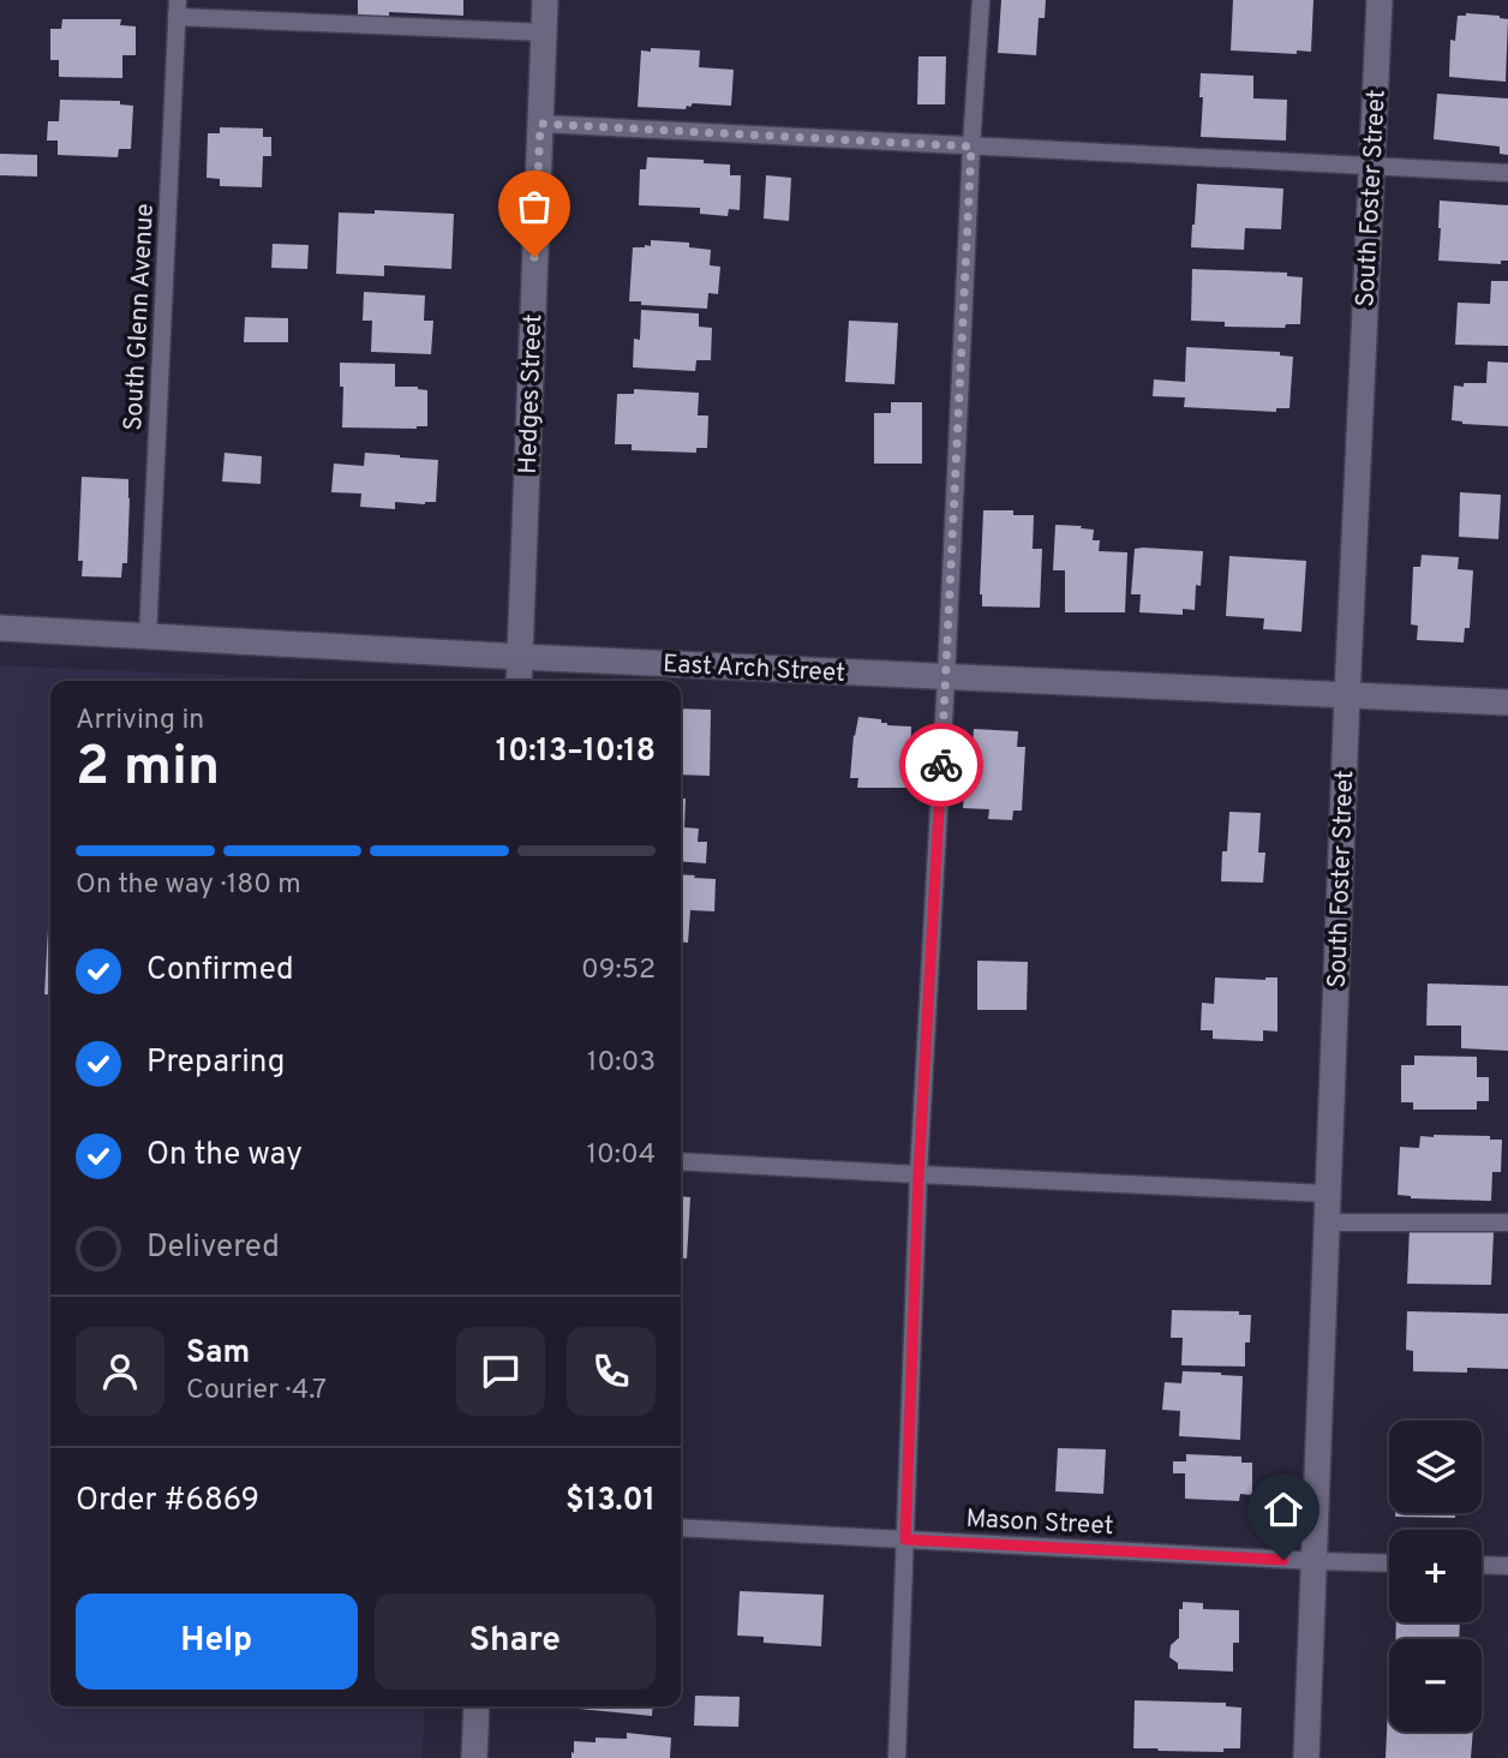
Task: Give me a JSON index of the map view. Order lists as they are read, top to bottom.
{
  "streets": {
    "street": ["South Foster Street", "Hedges Street", "East Arch Street"],
    "lane": ["South Glenn Avenue", "Mason Street"]
  },
  "crossings": [
    ["South Foster Street", "East Arch Street"],
    ["South Foster Street", "Mason Street"],
    ["South Glenn Avenue", "East Arch Street"],
    ["Hedges Street", "East Arch Street"]
  ],
  "page": {
    "heading": ["2 min", "Arriving in", "10:13–10:18"],
    "panel": [
      "Sam",
      "Courier · 4.7",
      "Order #6869",
      "$13.01"
    ],
    "bar": "On the way · 180 m",
    "list": [
      ["Confirmed", "09:52"],
      ["Preparing", "10:03"],
      ["On the way", "10:04"],
      "Delivered"
    ],
    "map_buttons": ["+", "−"],
    "buttons": ["Help", "Share"]
  }
}
